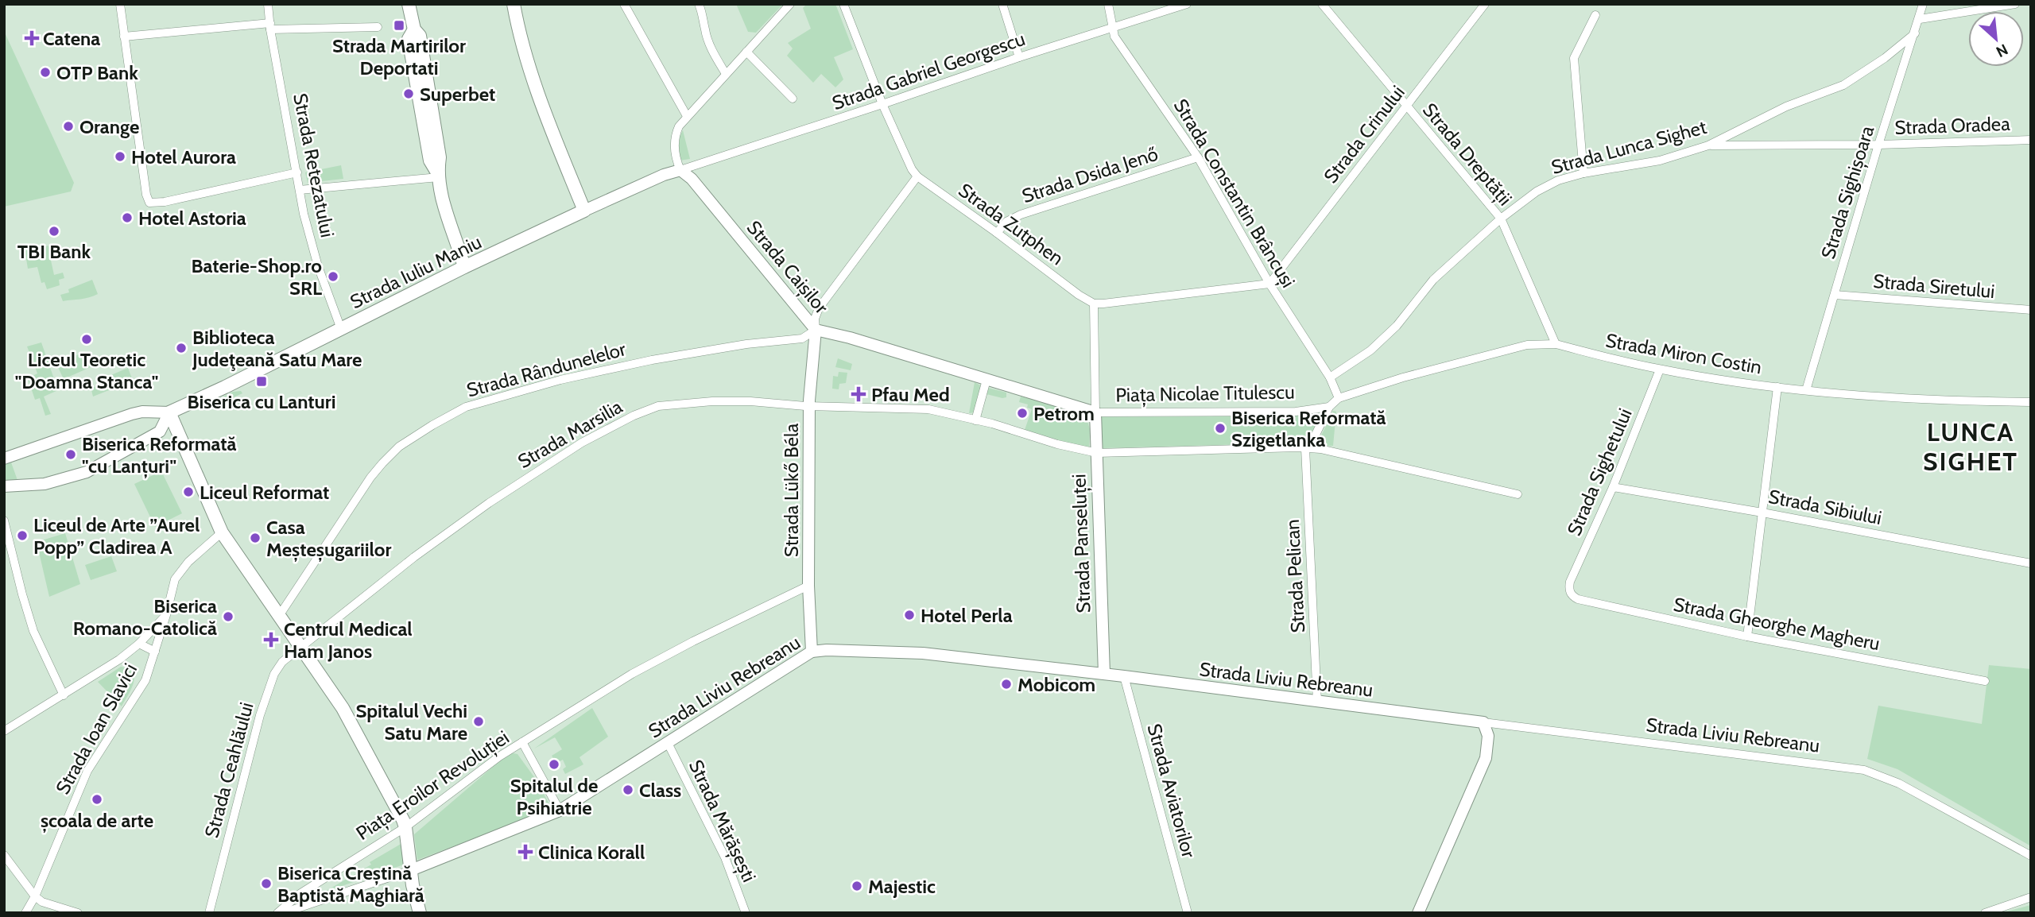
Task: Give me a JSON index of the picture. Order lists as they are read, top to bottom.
{
  "streets": {
    "main road": [
      "Strada Caișilor",
      "Strada Iuliu Maniu",
      "Piața Nicolae Titulescu",
      "Strada Lükő Béla",
      "Strada Panseluței",
      "Strada Liviu Rebreanu"
    ],
    "street": [
      "Strada Gabriel Georgescu",
      "Strada Oradea",
      "Strada Crinului",
      "Strada Lunca Sighet",
      "Strada Dreptății",
      "Strada Retezatului",
      "Strada Dsida Jenő",
      "Strada Sighișoara",
      "Strada Constantin Brâncuși",
      "Strada Zutphen",
      "Strada Siretului",
      "Strada Miron Costin",
      "Strada Rândunelelor",
      "Strada Marsilia",
      "Strada Sighetului",
      "Strada Sibiului",
      "Strada Pelican",
      "Strada Gheorghe Magheru",
      "Strada Ioan Slavici",
      "Strada Ceahlăului",
      "Piața Eroilor Revoluției",
      "Strada Aviatorilor",
      "Strada Mărășești"
    ]
  },
  "crossings": [
    ["Strada Gabriel Georgescu", "Strada Constantin Brâncuși"],
    ["Strada Gabriel Georgescu", "Strada Zutphen"],
    ["Strada Gabriel Georgescu", "Strada Caișilor"],
    ["Strada Gabriel Georgescu", "Strada Iuliu Maniu"],
    ["Strada Oradea", "Strada Lunca Sighet"],
    ["Strada Oradea", "Strada Sighișoara"],
    ["Strada Crinului", "Strada Dreptății"],
    ["Strada Crinului", "Strada Constantin Brâncuși"],
    ["Strada Lunca Sighet", "Strada Dreptății"],
    ["Strada Lunca Sighet", "Strada Sighișoara"],
    ["Strada Lunca Sighet", "Strada Constantin Brâncuși"],
    ["Strada Dreptății", "Strada Miron Costin"],
    ["Strada Retezatului", "Strada Iuliu Maniu"],
    ["Strada Dsida Jenő", "Strada Constantin Brâncuși"],
    ["Strada Dsida Jenő", "Strada Zutphen"],
    ["Strada Sighișoara", "Strada Siretului"],
    ["Strada Sighișoara", "Strada Miron Costin"],
    ["Strada Constantin Brâncuși", "Strada Miron Costin"],
    ["Strada Caișilor", "Strada Iuliu Maniu"],
    ["Strada Caișilor", "Strada Rândunelelor"],
    ["Strada Caișilor", "Piața Nicolae Titulescu"],
    ["Strada Caișilor", "Strada Lükő Béla"],
    ["Strada Miron Costin", "Strada Sighetului"],
    ["Strada Rândunelelor", "Strada Lükő Béla"],
    ["Piața Nicolae Titulescu", "Strada Panseluței"],
    ["Strada Marsilia", "Strada Lükő Béla"],
    ["Strada Marsilia", "Strada Ceahlăului"],
    ["Strada Sighetului", "Strada Sibiului"],
    ["Strada Sighetului", "Strada Gheorghe Magheru"],
    ["Strada Lükő Béla", "Strada Liviu Rebreanu"],
    ["Strada Panseluței", "Strada Liviu Rebreanu"],
    ["Strada Pelican", "Strada Liviu Rebreanu"],
    ["Strada Liviu Rebreanu", "Piața Eroilor Revoluției"],
    ["Strada Liviu Rebreanu", "Strada Aviatorilor"],
    ["Strada Liviu Rebreanu", "Strada Mărășești"]
  ],
  "districts": ["LUNCA SIGHET"],
  "places": {
    "transit": ["Strada Martirilor Deportati", "Biserica cu Lanturi"],
    "health": [
      "Catena",
      "Pfau Med",
      "Centrul Medical Ham Janos",
      "Clinica Korall"
    ],
    "other": [
      "OTP Bank",
      "Superbet",
      "Orange",
      "Hotel Aurora",
      "Hotel Astoria",
      "TBI Bank",
      "Baterie-Shop.ro SRL",
      "Liceul Teoretic \"Doamna Stanca\"",
      "Biblioteca Judeţeană Satu Mare",
      "Petrom",
      "Biserica Reformată Szigetlanka",
      "Biserica Reformată \"cu Lanțuri\"",
      "Liceul Reformat",
      "Liceul de Arte ”Aurel Popp” Cladirea A",
      "Casa Meșteșugariilor",
      "Hotel Perla",
      "Biserica Romano-Catolică",
      "Mobicom",
      "Spitalul Vechi Satu Mare",
      "Spitalul de Psihiatrie",
      "Class",
      "școala de arte",
      "Biserica Creștină Baptistă Maghiară",
      "Majestic"
    ]
  },
  "north": "bottom right"
}
